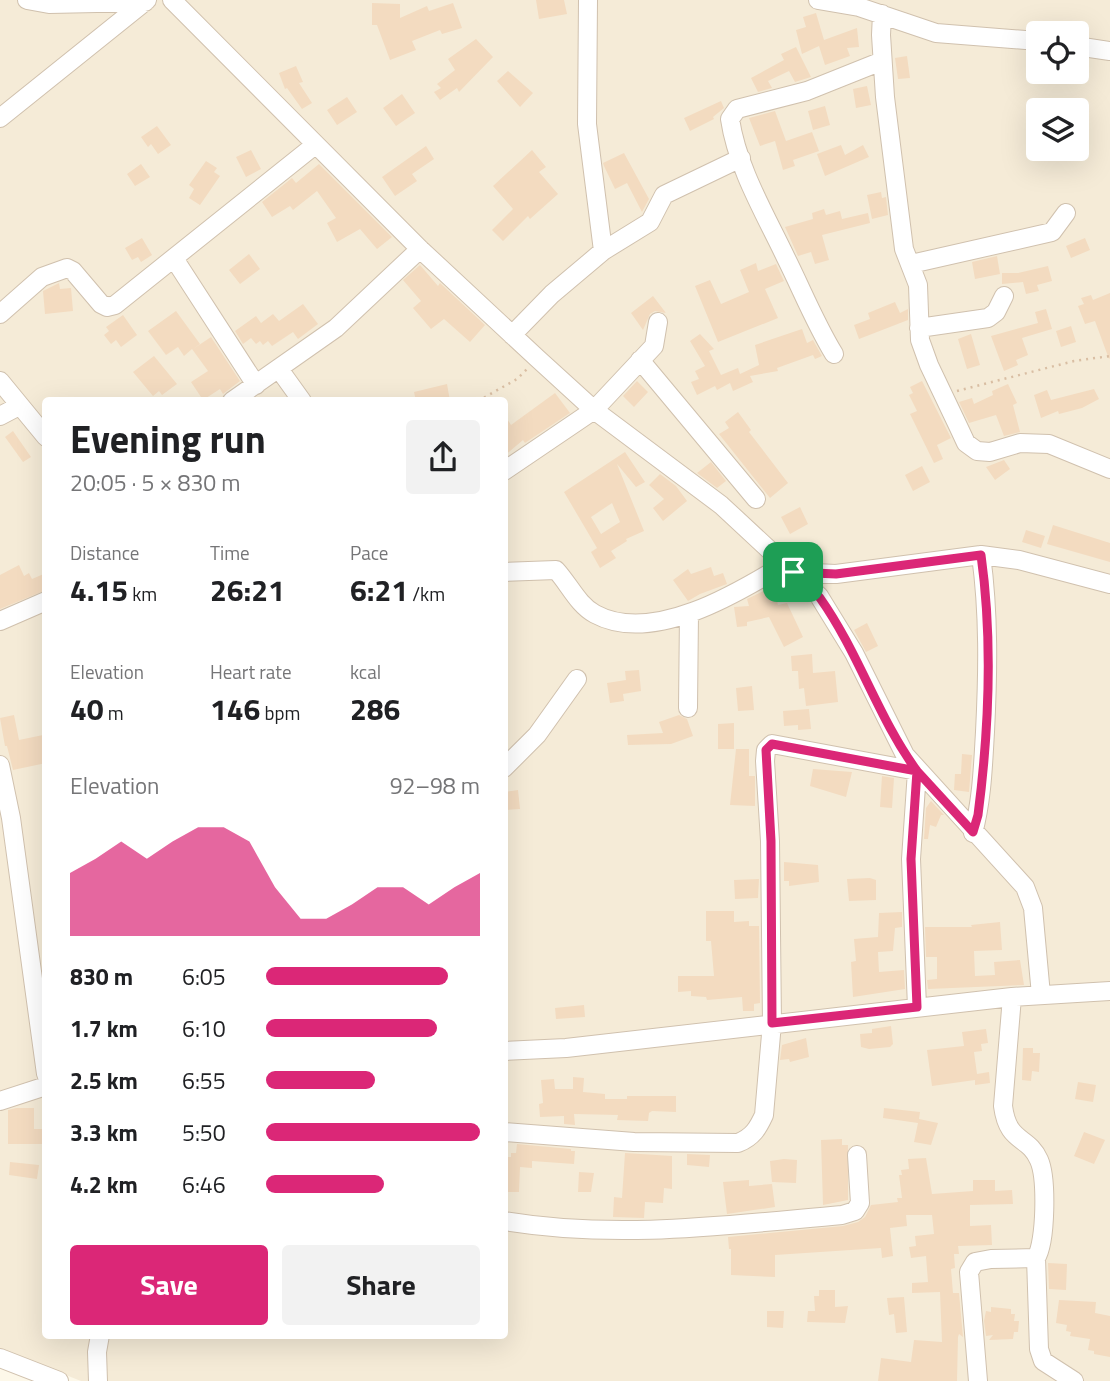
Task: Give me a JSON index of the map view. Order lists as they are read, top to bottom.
{
  "page": {
    "heading": ["Evening run", "20:05 · 5 × 830 m"],
    "stats": [
      ["Distance", "4.15 km"],
      ["Time", "26:21"],
      ["Pace", "6:21 /km"],
      ["Elevation", "40 m"],
      ["Heart rate", "146 bpm"],
      ["kcal", "286"]
    ],
    "chart": ["Elevation", "92–98 m"],
    "list": [
      {
        "name": "830 m",
        "note": "6:05"
      },
      {
        "name": "1.7 km",
        "note": "6:10"
      },
      {
        "name": "2.5 km",
        "note": "6:55"
      },
      {
        "name": "3.3 km",
        "note": "5:50"
      },
      {
        "name": "4.2 km",
        "note": "6:46"
      }
    ],
    "buttons": ["Save", "Share"]
  }
}
